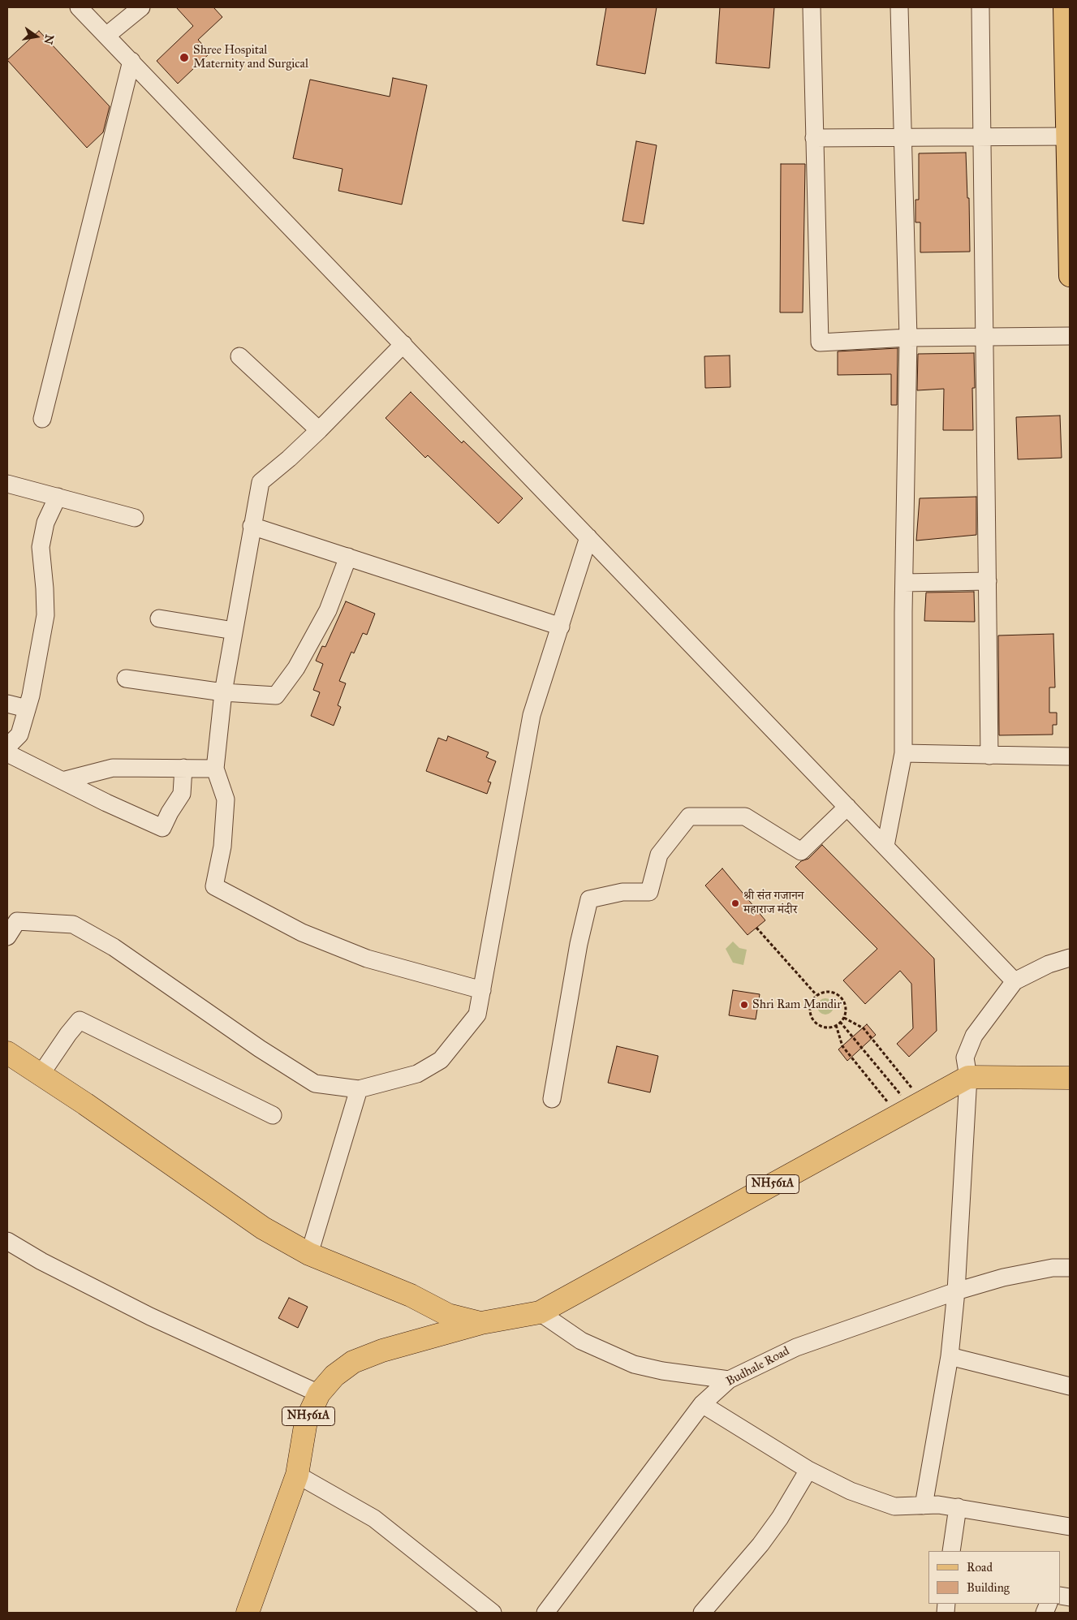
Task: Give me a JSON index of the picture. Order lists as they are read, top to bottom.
{
  "streets": {
    "highway": ["NH561A"],
    "street": ["Budhale Road"]
  },
  "places": ["Shree Hospital Maternity and Surgical", "श्री संंत गजानन महाराज मंदीर", "Shri Ram Mandir"],
  "legend": ["Road", "Building"],
  "north": "right"
}
